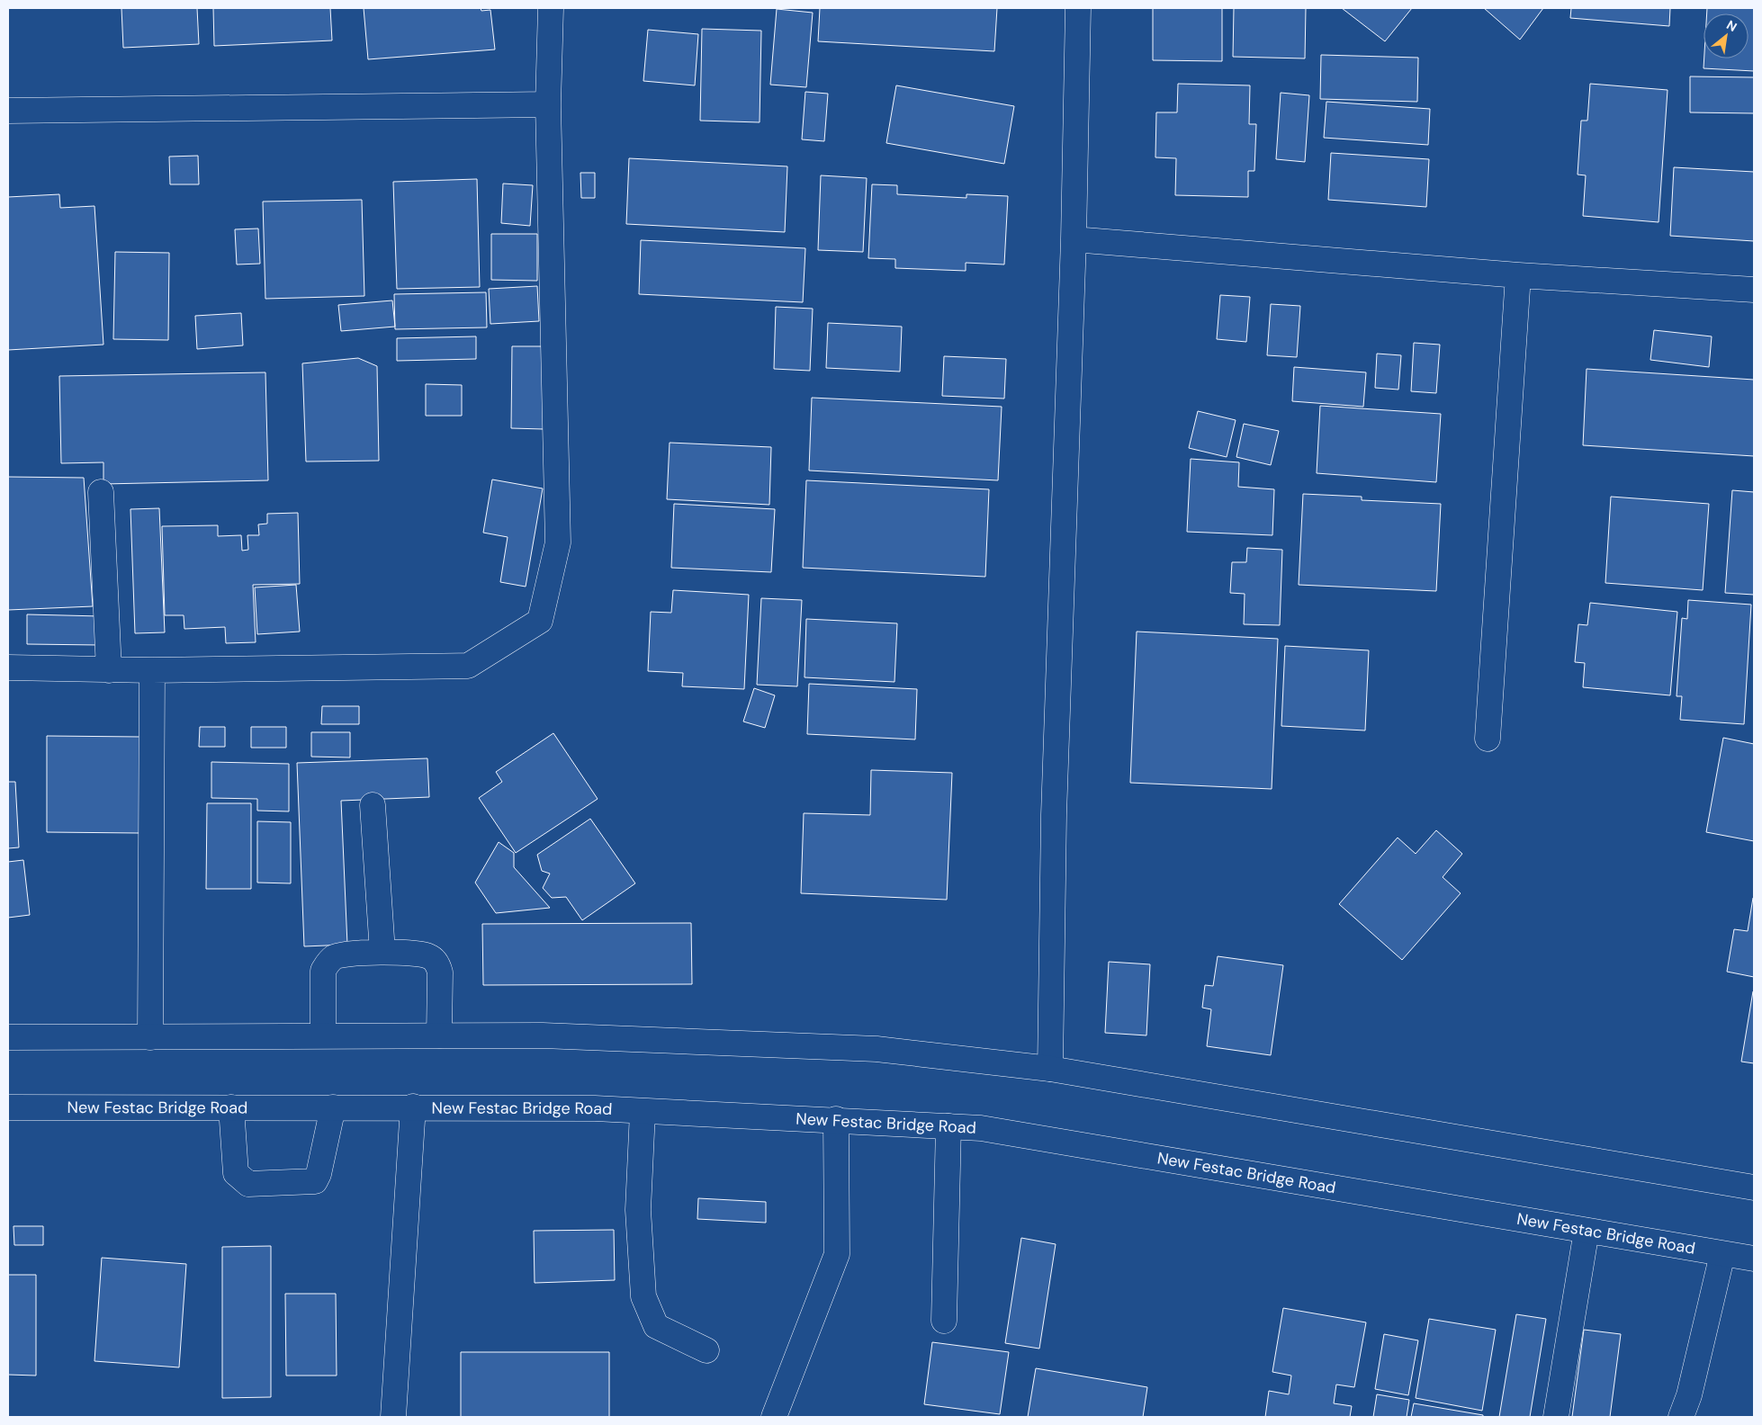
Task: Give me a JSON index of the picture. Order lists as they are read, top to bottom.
{
  "streets": {
    "street": ["New Festac Bridge Road"]
  },
  "north": "top right"
}
